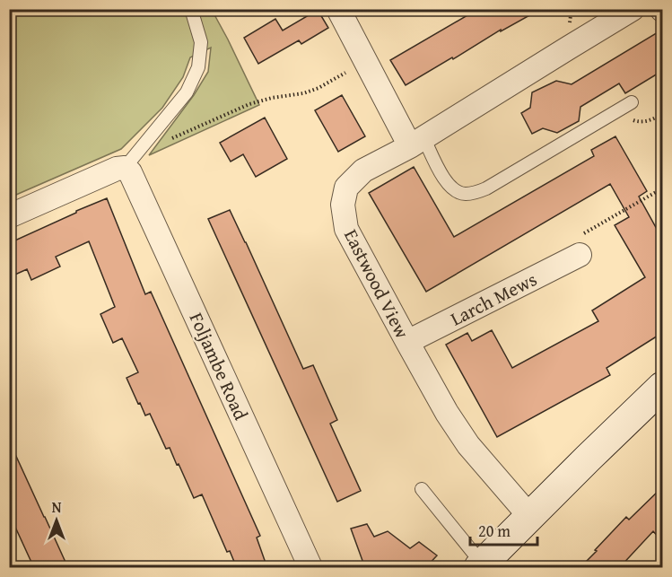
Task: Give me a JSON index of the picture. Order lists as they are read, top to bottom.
{
  "streets": {
    "street": ["Eastwood View", "Larch Mews", "Foljambe Road"]
  },
  "crossings": [
    ["Eastwood View", "Larch Mews"]
  ],
  "scale_bar": "20 m",
  "north": "top"
}
